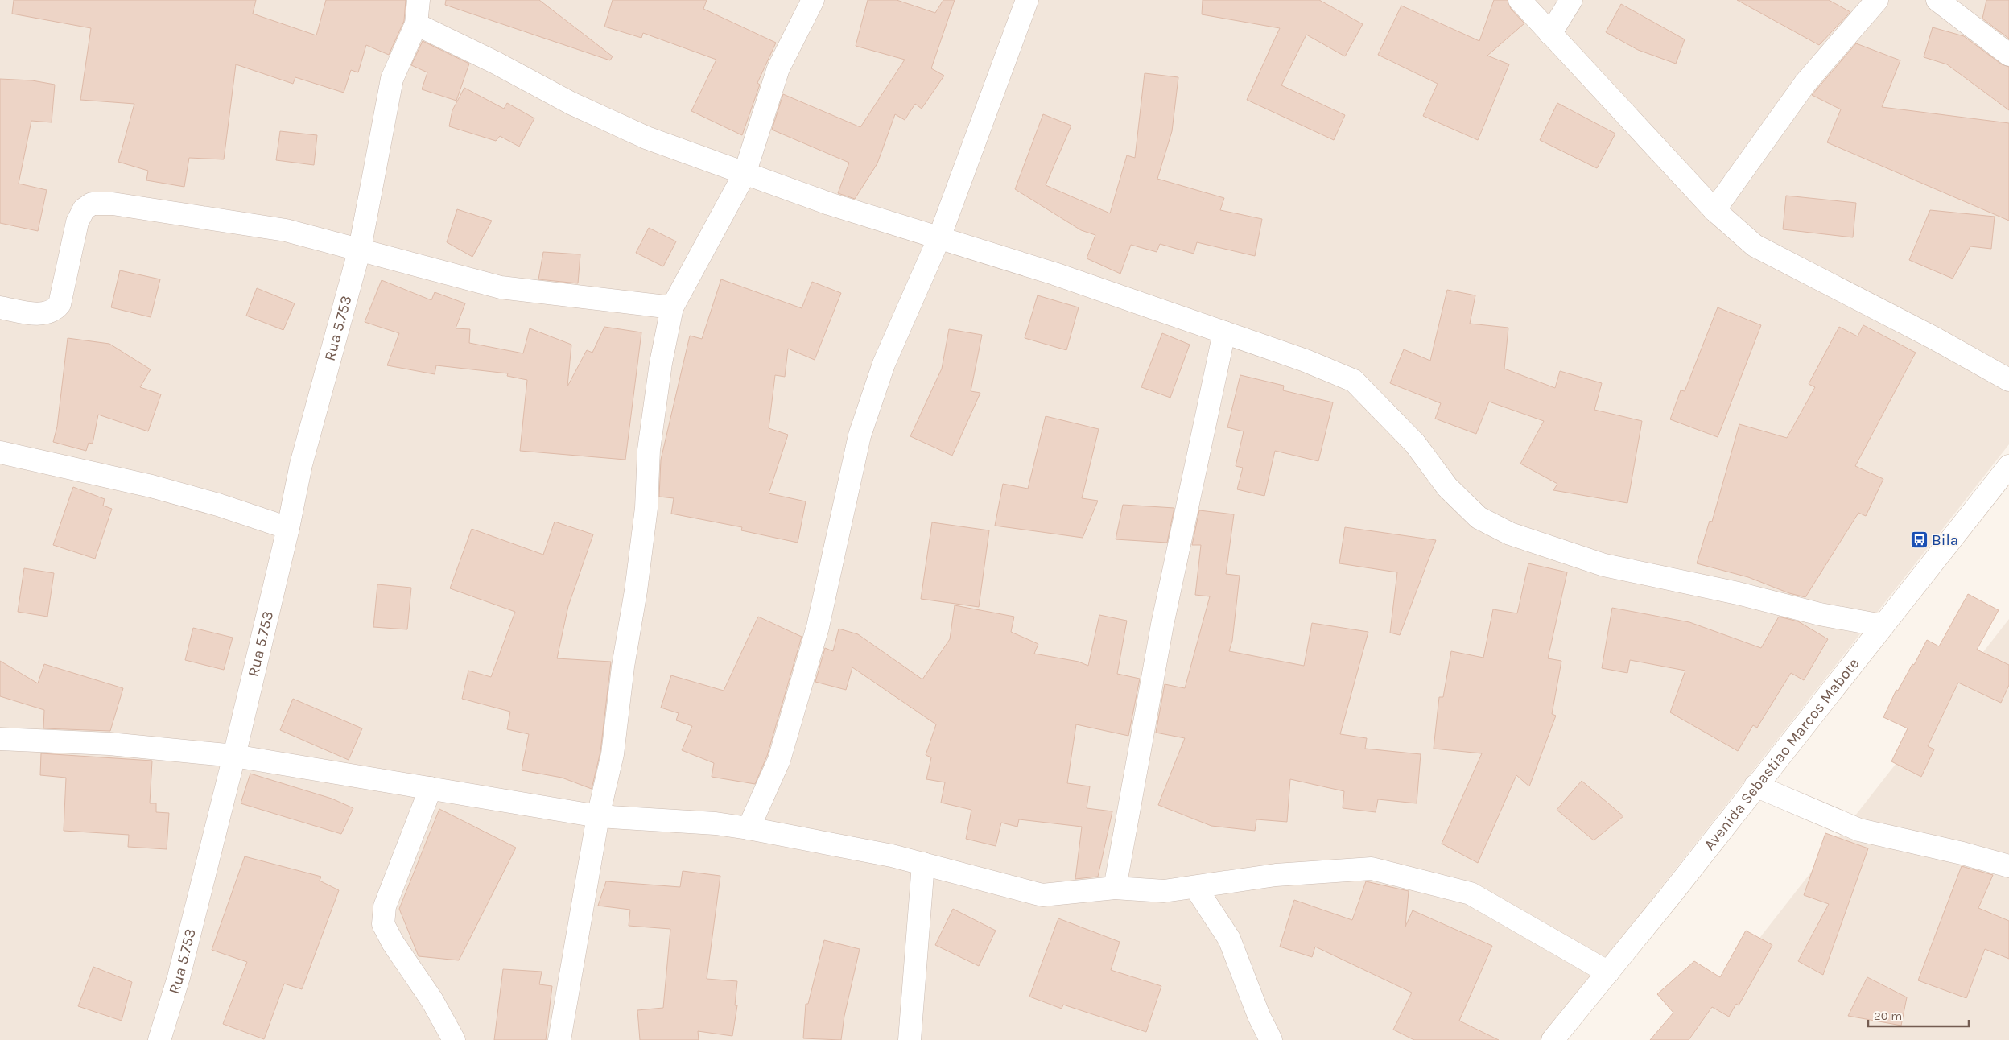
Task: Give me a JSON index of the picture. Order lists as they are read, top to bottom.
{
  "streets": {
    "street": ["Rua 5.753", "Avenida Sebastiao Marcos Mabote"]
  },
  "places": {
    "bus stop": ["Bila"]
  },
  "scale_bar": "20 m"
}
